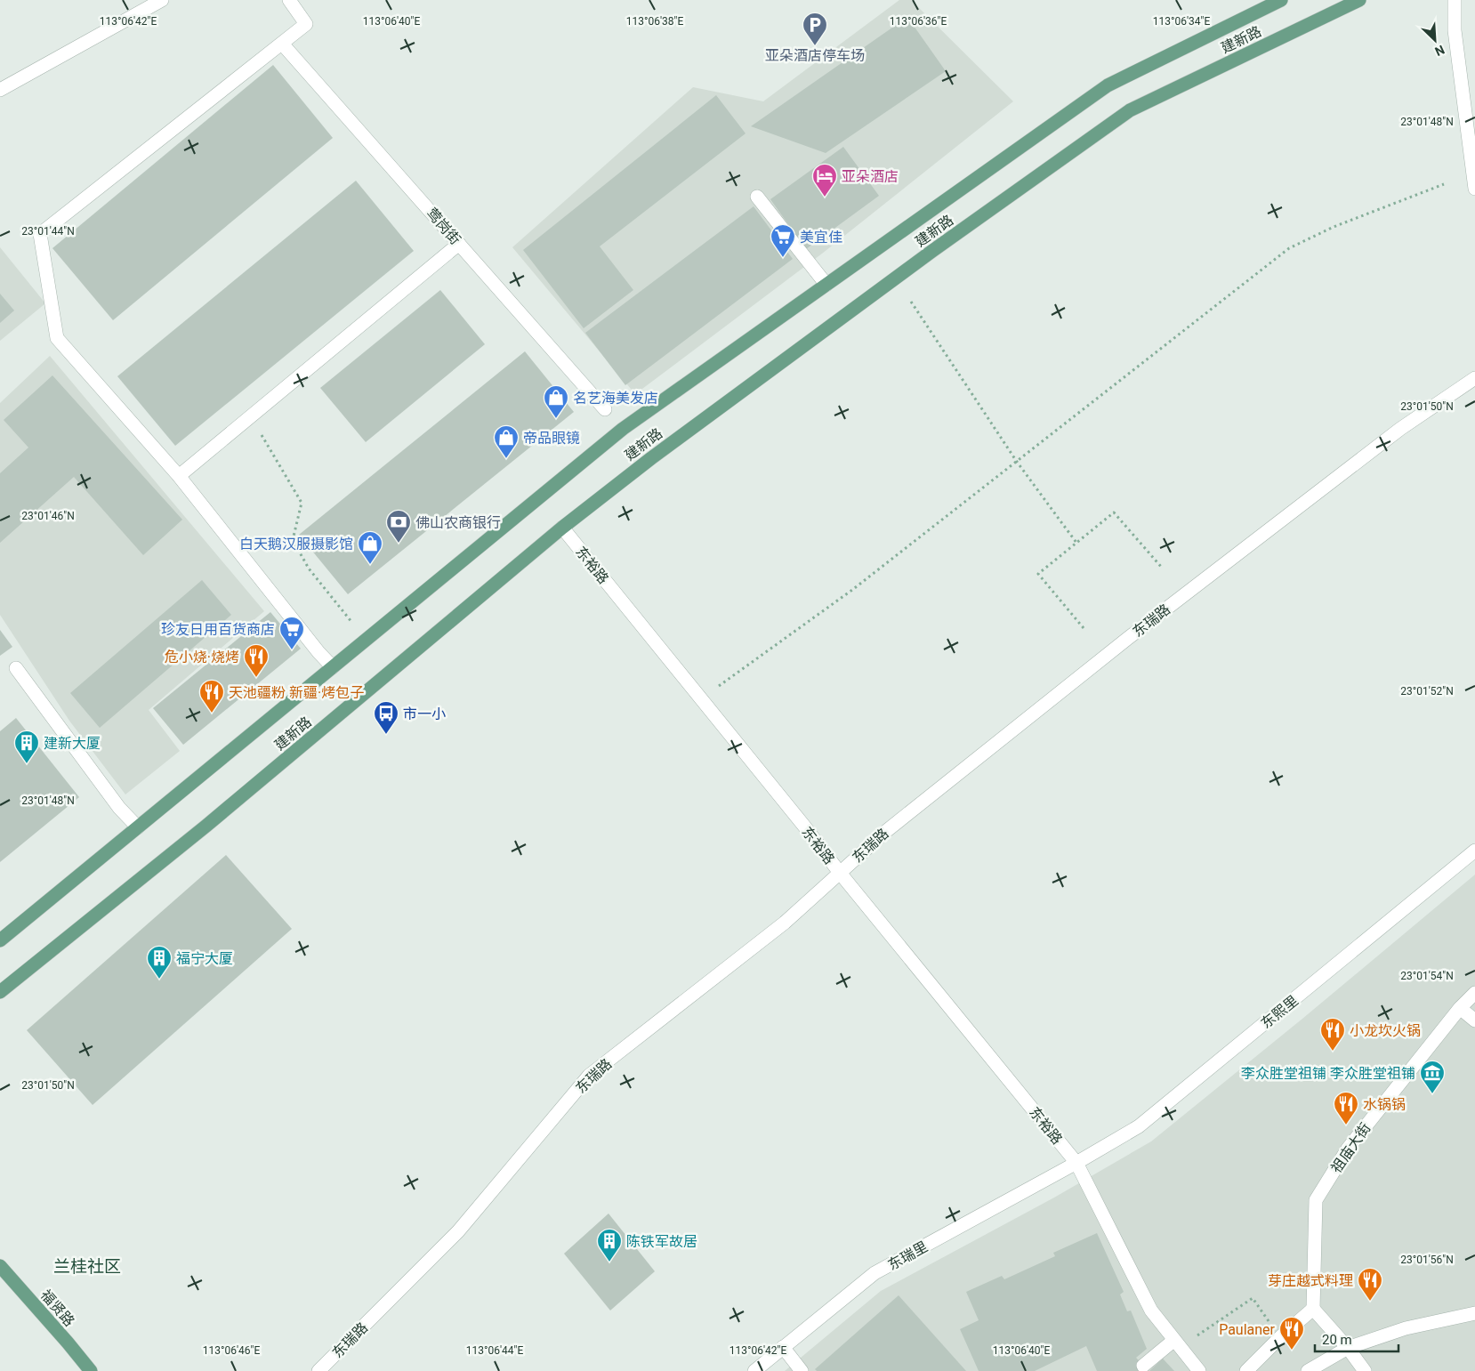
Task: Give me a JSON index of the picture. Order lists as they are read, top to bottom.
{
  "streets": {
    "main road": ["建新路", "福贤路"],
    "street": [
      "莺岗街",
      "东裕路",
      "东瑞路",
      "东熙里",
      "祖庙大街",
      "东瑞里"
    ]
  },
  "crossings": [
    ["建新路", "东裕路"],
    ["东裕路", "东瑞路"],
    ["东裕路", "东熙里"],
    ["东裕路", "东瑞里"],
    ["东熙里", "东瑞里"]
  ],
  "districts": ["兰桂社区"],
  "places": {
    "parking": ["亚朵酒店停车场"],
    "hotel": ["亚朵酒店"],
    "supermarket": ["美宜佳", "珍友日用百货商店"],
    "shop": ["名艺海美发店", "帝品眼镜", "白天鹅汉服摄影馆"],
    "bank": ["佛山农商银行"],
    "restaurant": [
      "危小烧·烧烤",
      "天池疆粉 新疆·烤包子",
      "小龙坎火锅",
      "水锅锅",
      "芽庄越式料理",
      "Paulaner"
    ],
    "bus stop": ["市一小"],
    "building": ["建新大厦", "福宁大厦", "陈铁军故居"],
    "museum": ["李众胜堂祖铺 李众胜堂祖铺"]
  },
  "scale_bar": "20 m",
  "north": "bottom right",
  "coordinates": [
    "113°06'42\"E",
    "113°06'40\"E",
    "113°06'38\"E",
    "113°06'36\"E",
    "113°06'34\"E",
    "23°01'48\"N",
    "23°01'44\"N",
    "23°01'50\"N",
    "23°01'46\"N",
    "23°01'52\"N",
    "23°01'54\"N",
    "23°01'56\"N",
    "113°06'46\"E",
    "113°06'44\"E"
  ]
}
